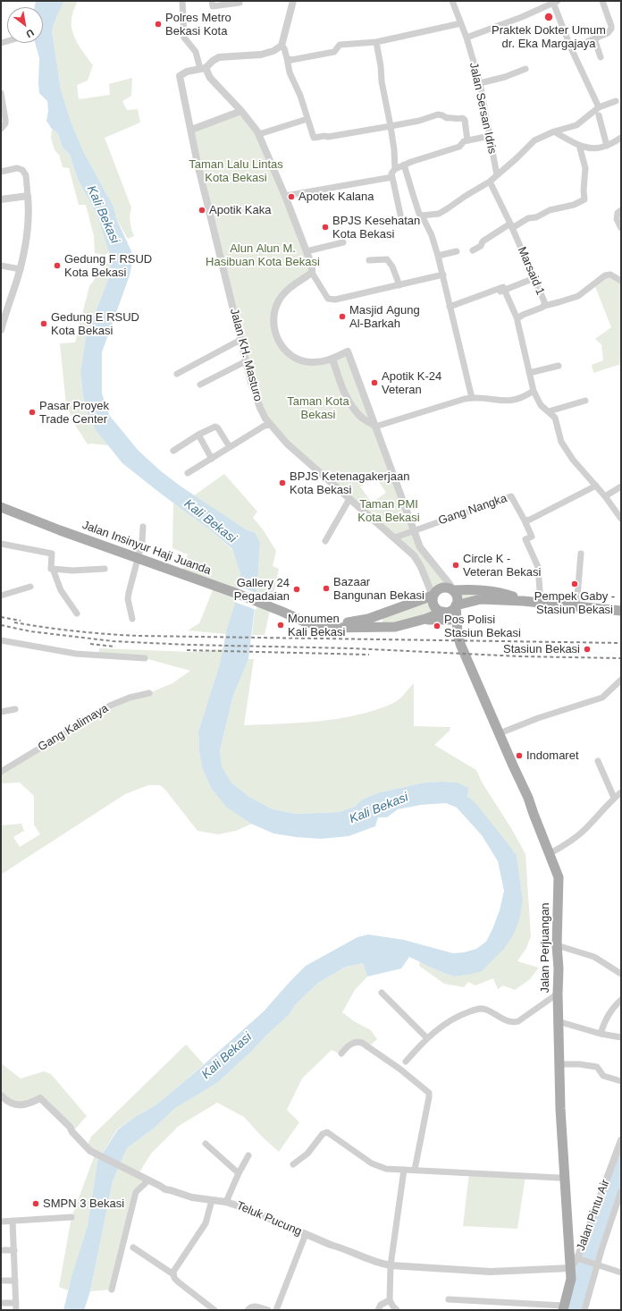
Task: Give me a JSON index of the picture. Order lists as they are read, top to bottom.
{
  "streets": {
    "main road": ["Jalan Insinyur Haji Juanda", "Jalan Perjuangan"],
    "street": [
      "Jalan Sersan Idris",
      "Marsaid 1",
      "Jalan KH. Masturo",
      "Gang Nangka",
      "Gang Kalimaya",
      "Jalan Pintu Air",
      "Teluk Pucung"
    ]
  },
  "crossings": [
    ["Jalan KH. Masturo", "Jalan Insinyur Haji Juanda"],
    ["Jalan KH. Masturo", "Jalan Perjuangan"],
    ["Jalan Insinyur Haji Juanda", "Jalan Perjuangan"],
    ["Jalan Perjuangan", "Jalan Pintu Air"],
    ["Jalan Perjuangan", "Teluk Pucung"],
    ["Jalan Pintu Air", "Teluk Pucung"]
  ],
  "water": ["Kali Bekasi"],
  "parks": [
    "Taman Lalu Lintas Kota Bekasi",
    "Alun Alun M. Hasibuan Kota Bekasi",
    "Taman Kota Bekasi",
    "Taman PMI Kota Bekasi"
  ],
  "places": [
    "Praktek Dokter Umum dr. Eka Margajaya",
    "Polres Metro Bekasi Kota",
    "Apotek Kalana",
    "Apotik Kaka",
    "BPJS Kesehatan Kota Bekasi",
    "Gedung F RSUD Kota Bekasi",
    "Masjid Agung Al-Barkah",
    "Gedung E RSUD Kota Bekasi",
    "Apotik K-24 Veteran",
    "Pasar Proyek Trade Center",
    "BPJS Ketenagakerjaan Kota Bekasi",
    "Circle K - Veteran Bekasi",
    "Pempek Gaby - Stasiun Bekasi",
    "Bazaar Bangunan Bekasi",
    "Gallery 24 Pegadaian",
    "Monumen Kali Bekasi",
    "Pos Polisi Stasiun Bekasi",
    "Stasiun Bekasi",
    "Indomaret",
    "SMPN 3 Bekasi"
  ],
  "north": "bottom right"
}
